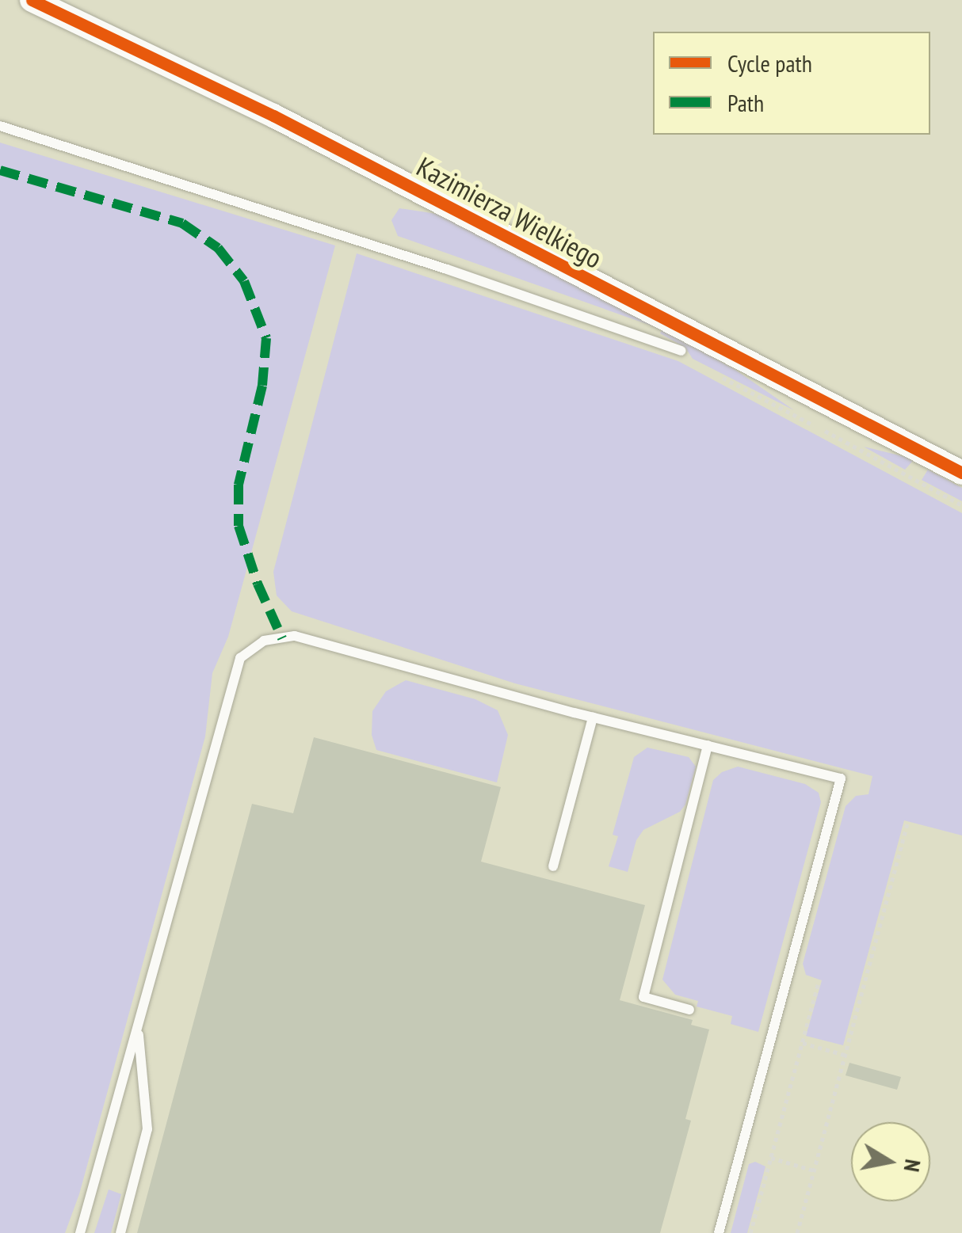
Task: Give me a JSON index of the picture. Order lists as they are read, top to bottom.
{
  "streets": {
    "street": ["Kazimierza Wielkiego"]
  },
  "legend": ["Cycle path", "Path"],
  "north": "right"
}
